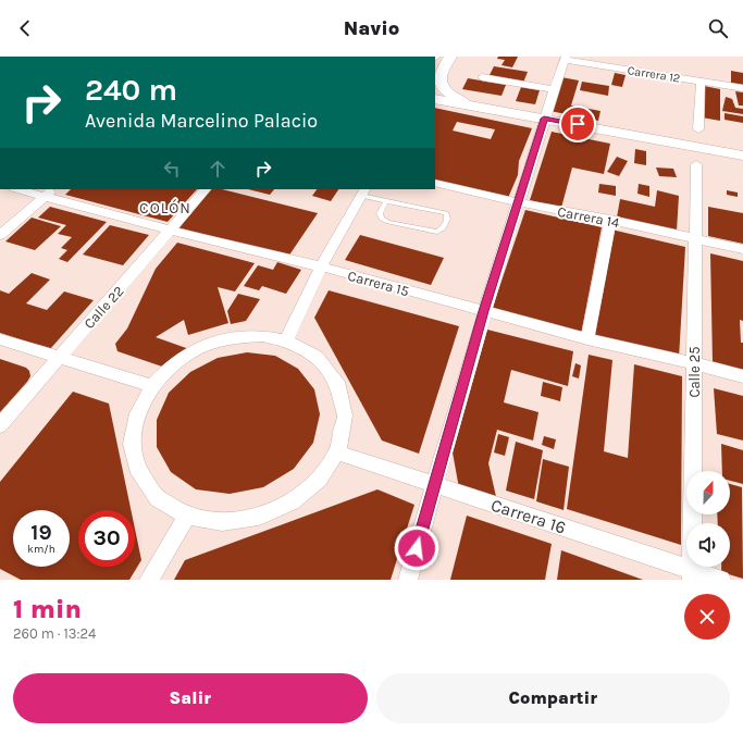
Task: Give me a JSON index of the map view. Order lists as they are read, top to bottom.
{
  "streets": {
    "street": [
      "Carrera 12",
      "Carrera 14",
      "Carrera 15",
      "Calle 22",
      "Calle 25",
      "Carrera 16"
    ]
  },
  "crossings": [
    ["Carrera 14", "Calle 25"],
    ["Carrera 15", "Calle 22"],
    ["Carrera 15", "Calle 25"],
    ["Calle 25", "Carrera 16"]
  ],
  "districts": ["COLÓN"],
  "north": "top",
  "page": {
    "header": "Navio",
    "turn": ["240 m", "Avenida Marcelino Palacio"],
    "speed": "19 km/h",
    "limit": "30",
    "heading": ["1 min", "260 m · 13:24"],
    "buttons": ["Salir", "Compartir"]
  }
}
